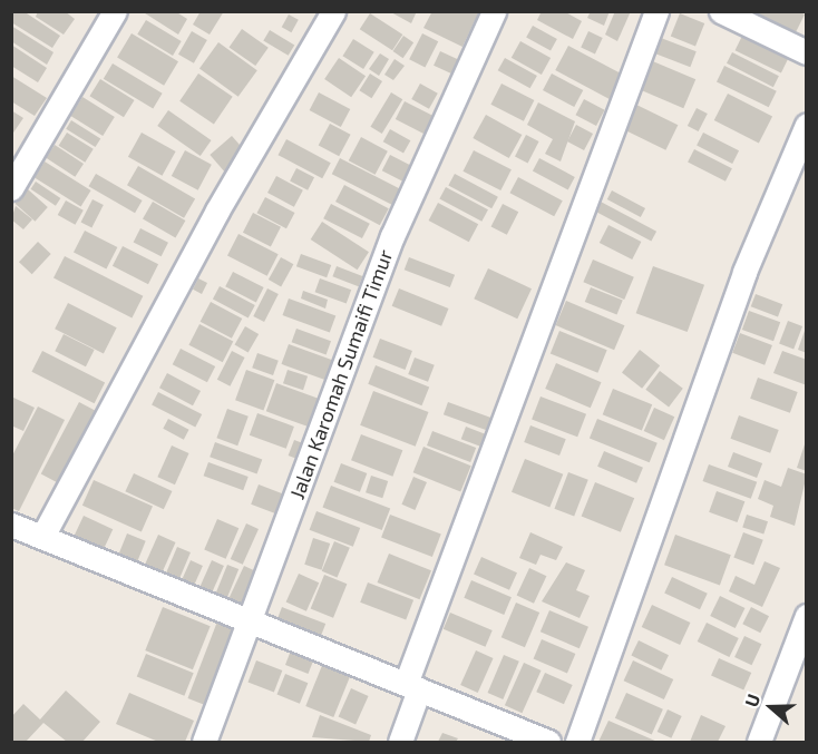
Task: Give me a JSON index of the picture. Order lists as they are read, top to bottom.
{
  "streets": {
    "street": ["Jalan Karomah Sumaifi Timur"]
  },
  "north": "left"
}
